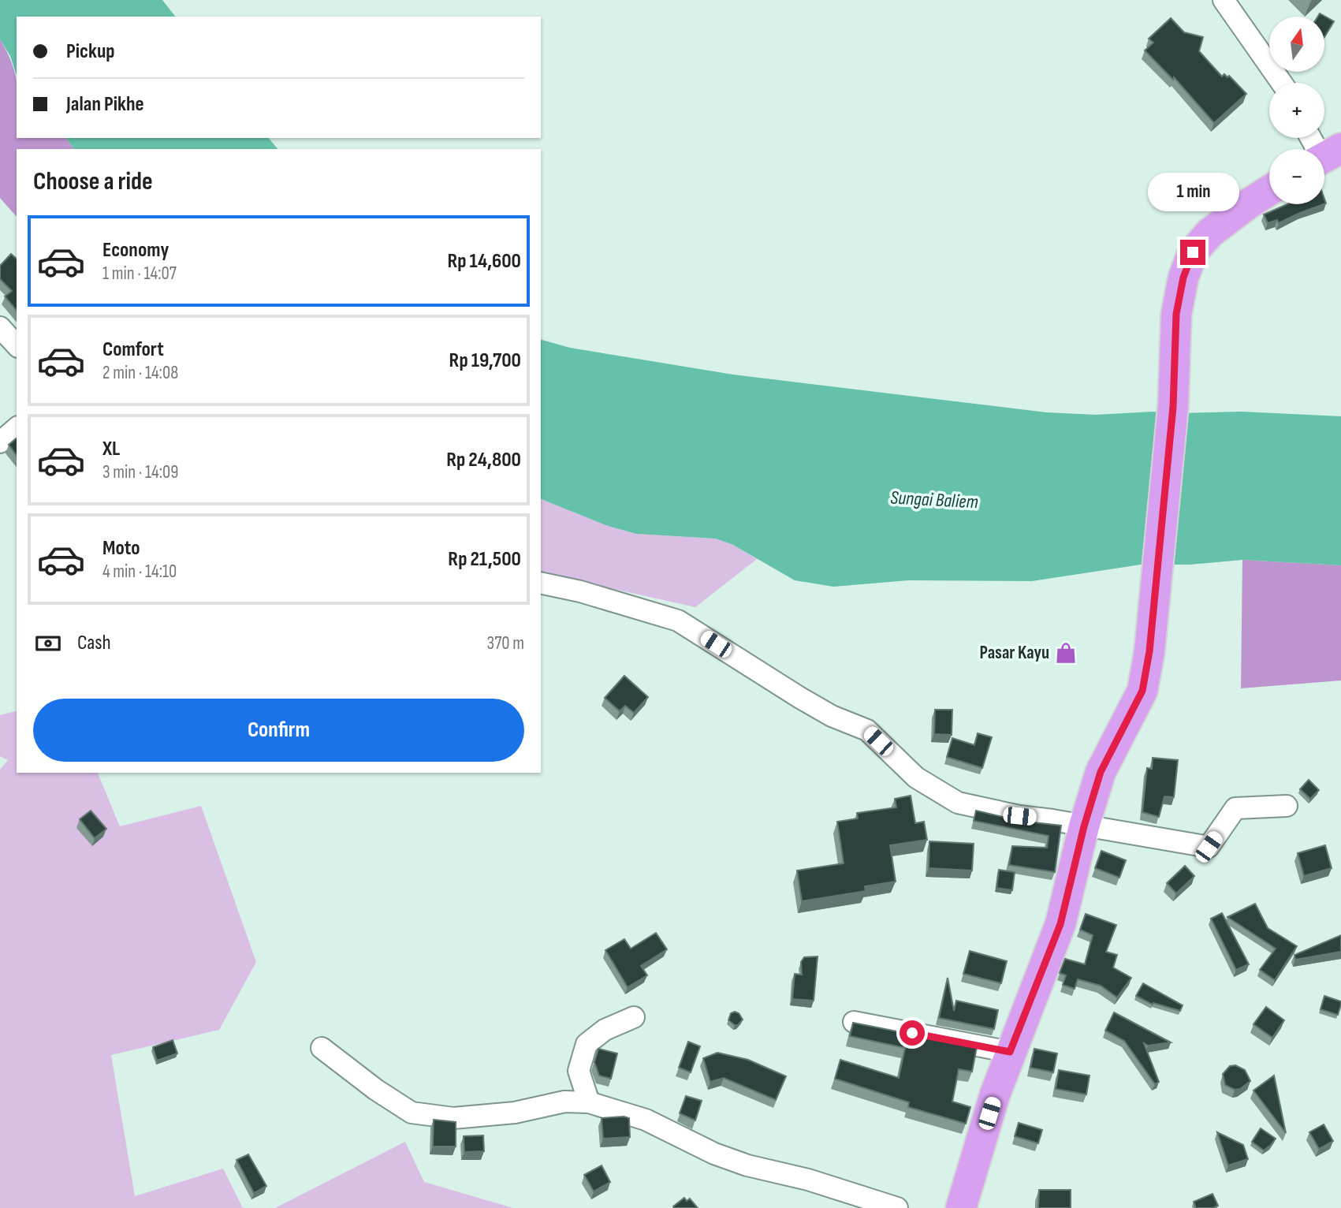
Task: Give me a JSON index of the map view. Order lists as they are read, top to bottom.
{
  "water": ["Sungai Baliem"],
  "places": {
    "shop": ["Pasar Kayu"]
  },
  "north": "top",
  "page": {
    "map_buttons": ["+", "−"],
    "banner": ["Pickup", "Jalan Pikhe"],
    "heading": "Choose a ride",
    "bubble": "1 min",
    "list": [
      {
        "name": "Economy",
        "note": "1 min · 14:07",
        "value": "Rp 14,600"
      },
      {
        "name": "Comfort",
        "note": "2 min · 14:08",
        "value": "Rp 19,700"
      },
      {
        "name": "XL",
        "note": "3 min · 14:09",
        "value": "Rp 24,800"
      },
      {
        "name": "Moto",
        "note": "4 min · 14:10",
        "value": "Rp 21,500"
      }
    ],
    "pay": ["Cash", "370 m"],
    "buttons": "Confirm"
  }
}
